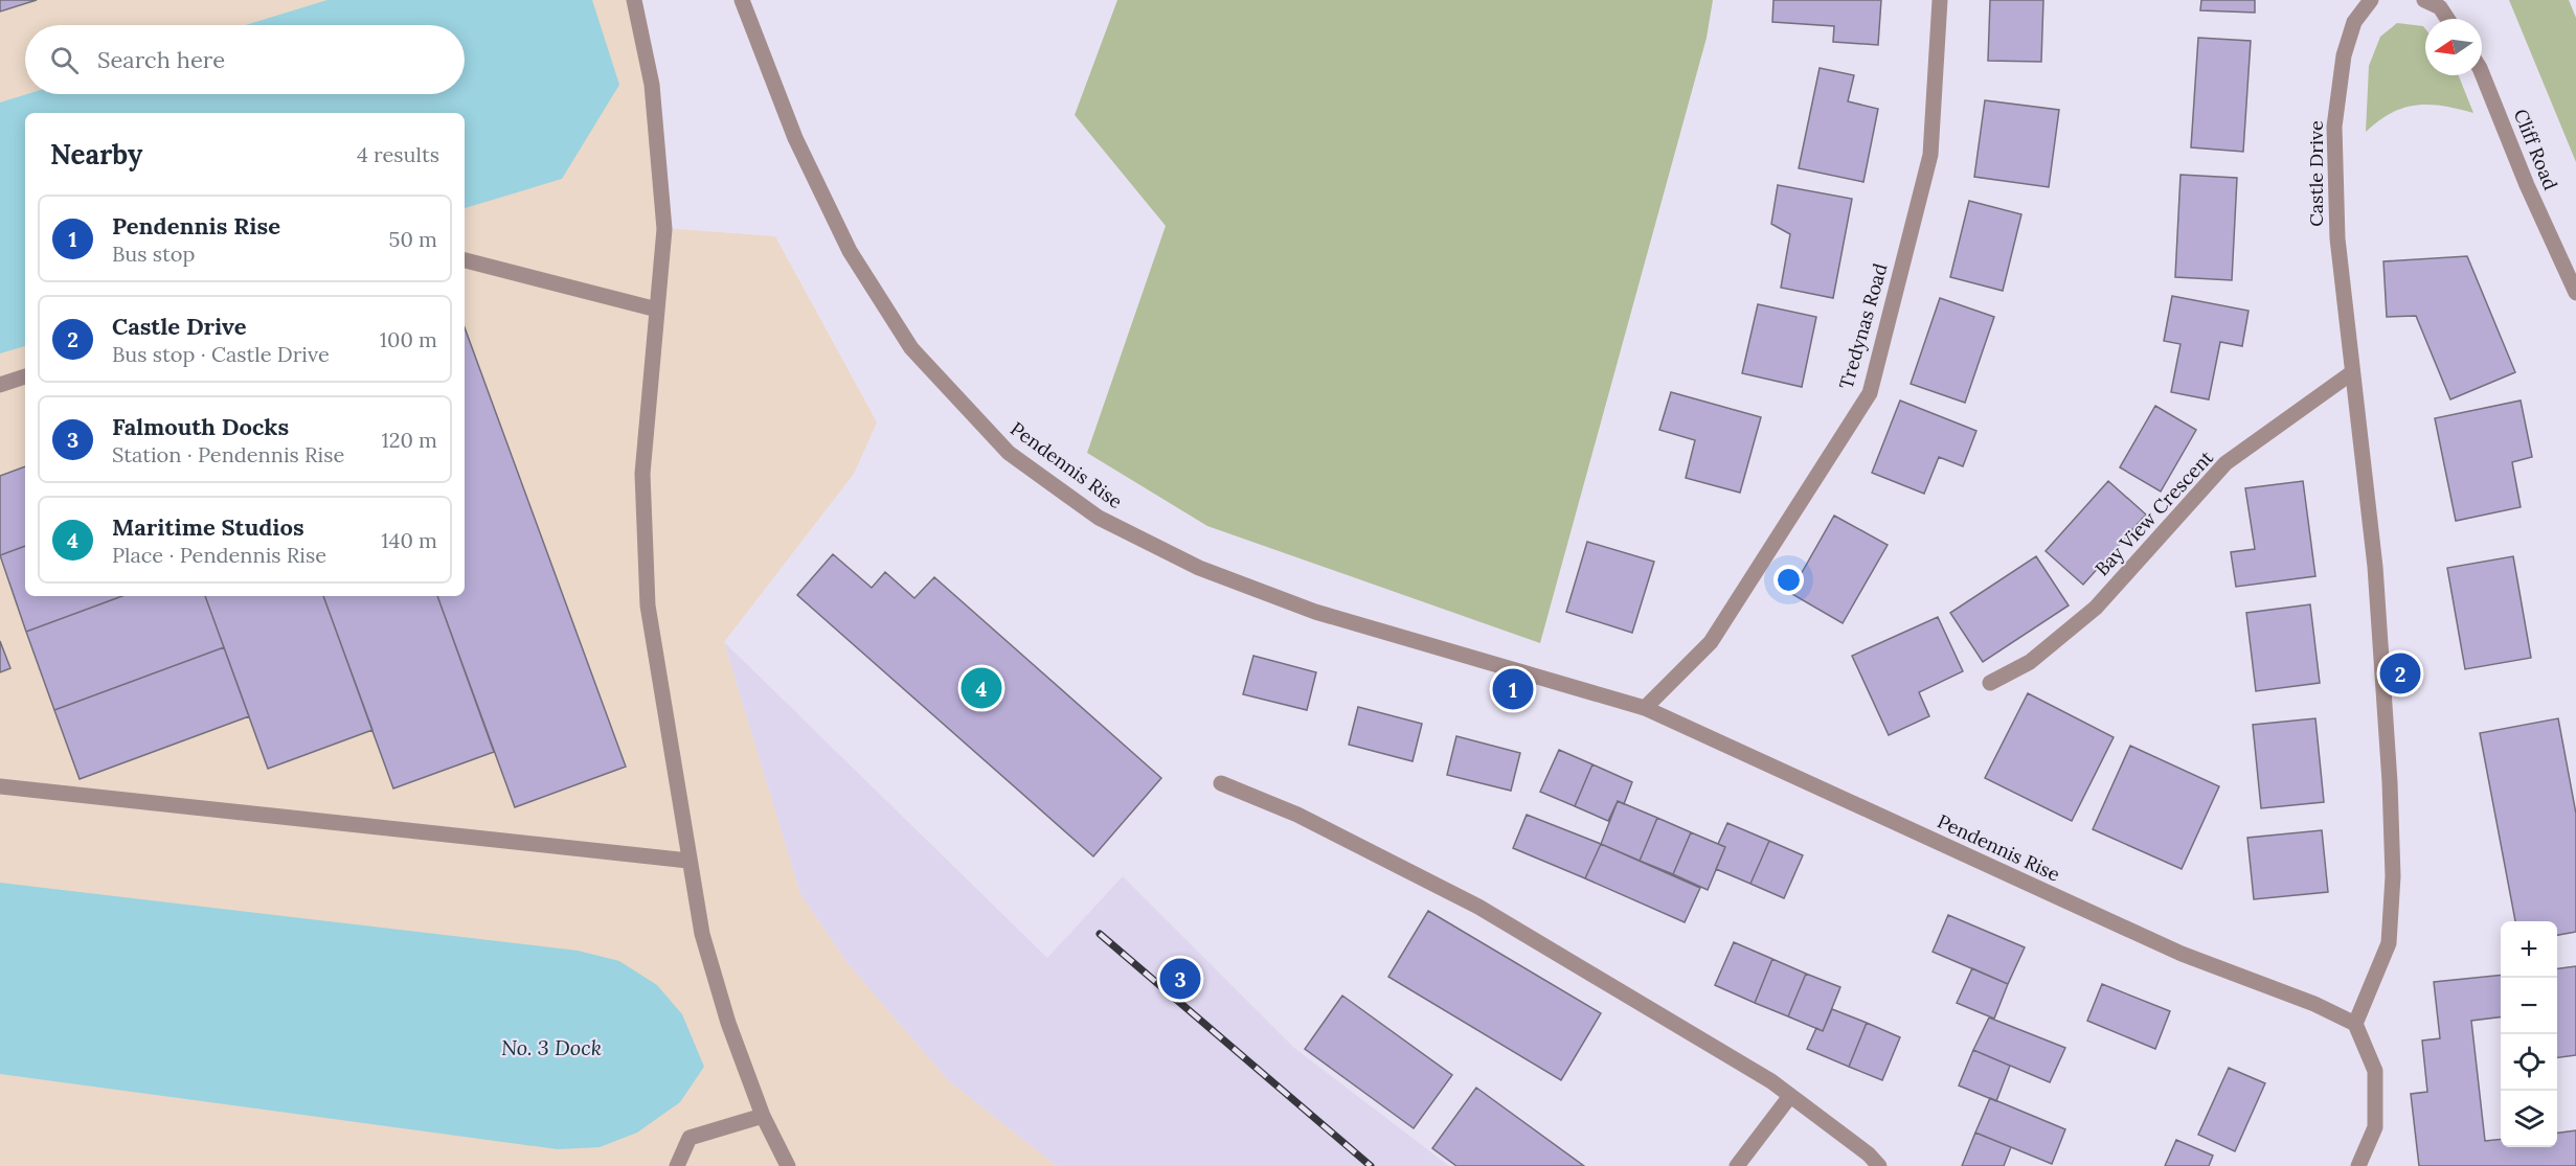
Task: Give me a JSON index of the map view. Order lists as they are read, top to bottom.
{
  "streets": {
    "street": [
      "Cliff Road",
      "Castle Drive",
      "Tredynas Road",
      "Pendennis Rise",
      "Bay View Crescent"
    ]
  },
  "crossings": [
    ["Castle Drive", "Pendennis Rise"],
    ["Castle Drive", "Bay View Crescent"],
    ["Tredynas Road", "Pendennis Rise"]
  ],
  "water": ["No. 3 Dock"],
  "north": "left",
  "page": {
    "search": "Search here",
    "heading": ["Nearby", "4 results"],
    "list": [
      {
        "mark": "1",
        "name": "Pendennis Rise",
        "note": "Bus stop",
        "value": "50 m"
      },
      {
        "mark": "2",
        "name": "Castle Drive",
        "note": "Bus stop · Castle Drive",
        "value": "100 m"
      },
      {
        "mark": "3",
        "name": "Falmouth Docks",
        "note": "Station · Pendennis Rise",
        "value": "120 m"
      },
      {
        "mark": "4",
        "name": "Maritime Studios",
        "note": "Place · Pendennis Rise",
        "value": "140 m"
      }
    ],
    "pins": [
      "2",
      "4",
      "1",
      "3"
    ],
    "map_buttons": ["+", "−"]
  }
}
